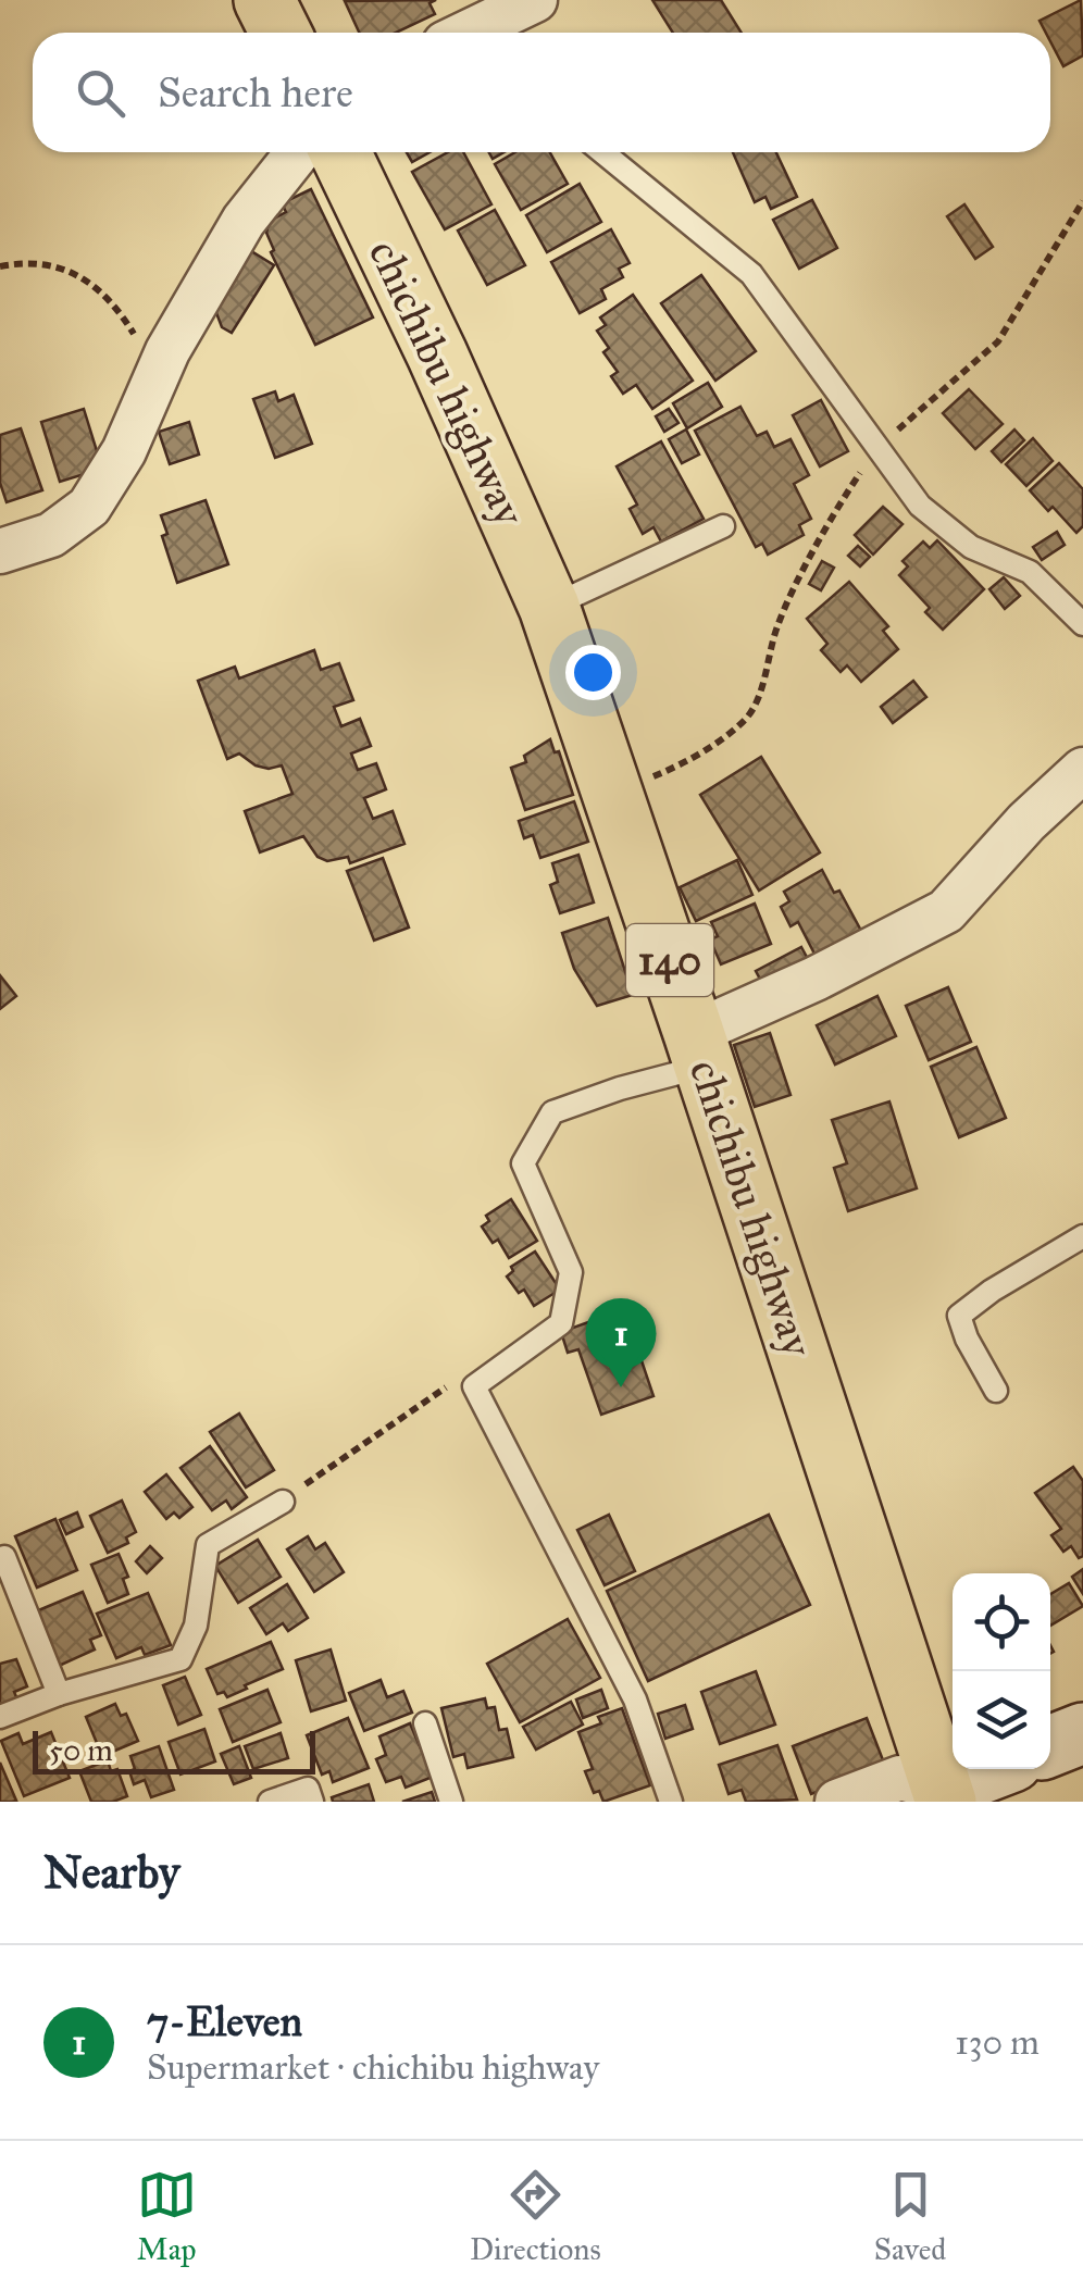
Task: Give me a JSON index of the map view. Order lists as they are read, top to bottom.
{
  "streets": {
    "highway": ["chichibu highway", "140"]
  },
  "scale_bar": "50 m",
  "page": {
    "search": "Search here",
    "pins": "1",
    "scale": "50 m",
    "heading": "Nearby",
    "list": [
      {
        "mark": "1",
        "name": "7-Eleven",
        "note": "Supermarket · chichibu highway",
        "value": "130 m"
      }
    ],
    "nav": ["Map", "Directions", "Saved"]
  }
}
